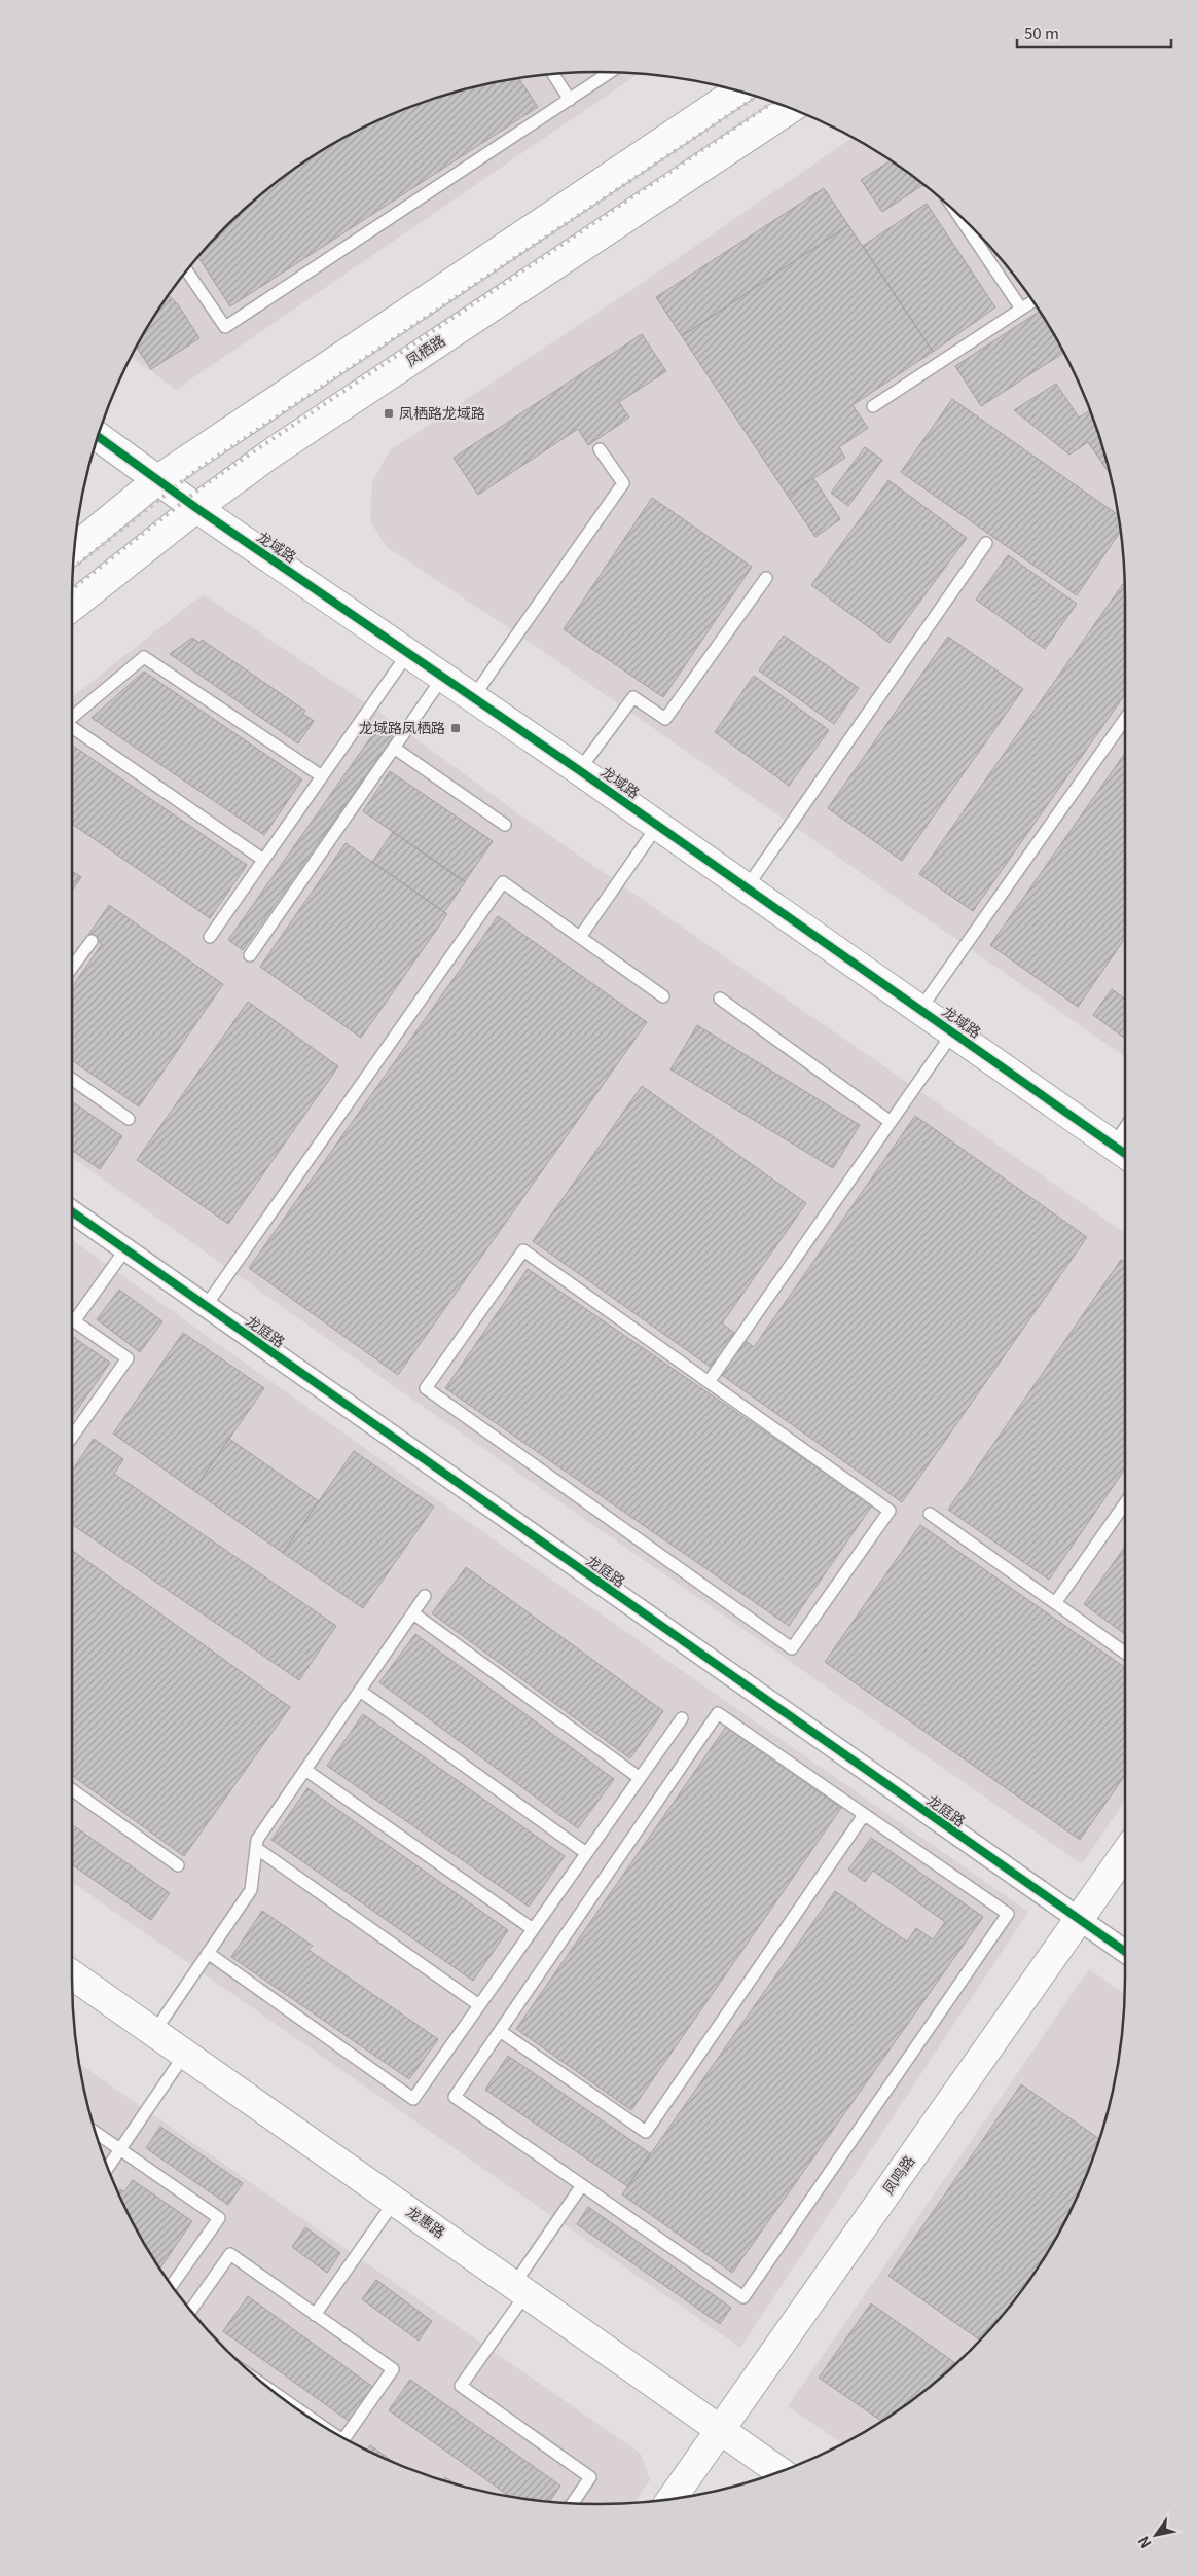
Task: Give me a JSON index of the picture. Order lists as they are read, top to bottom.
{
  "streets": {
    "street": [
      "凤栖路",
      "龙域路",
      "龙庭路",
      "凤鸣路",
      "龙惠路"
    ]
  },
  "crossings": [
    ["凤栖路", "龙域路"],
    ["龙庭路", "凤鸣路"],
    ["凤鸣路", "龙惠路"]
  ],
  "places": {
    "transit": ["凤栖路龙域路", "龙域路凤栖路"]
  },
  "scale_bar": "50 m",
  "north": "bottom left"
}
